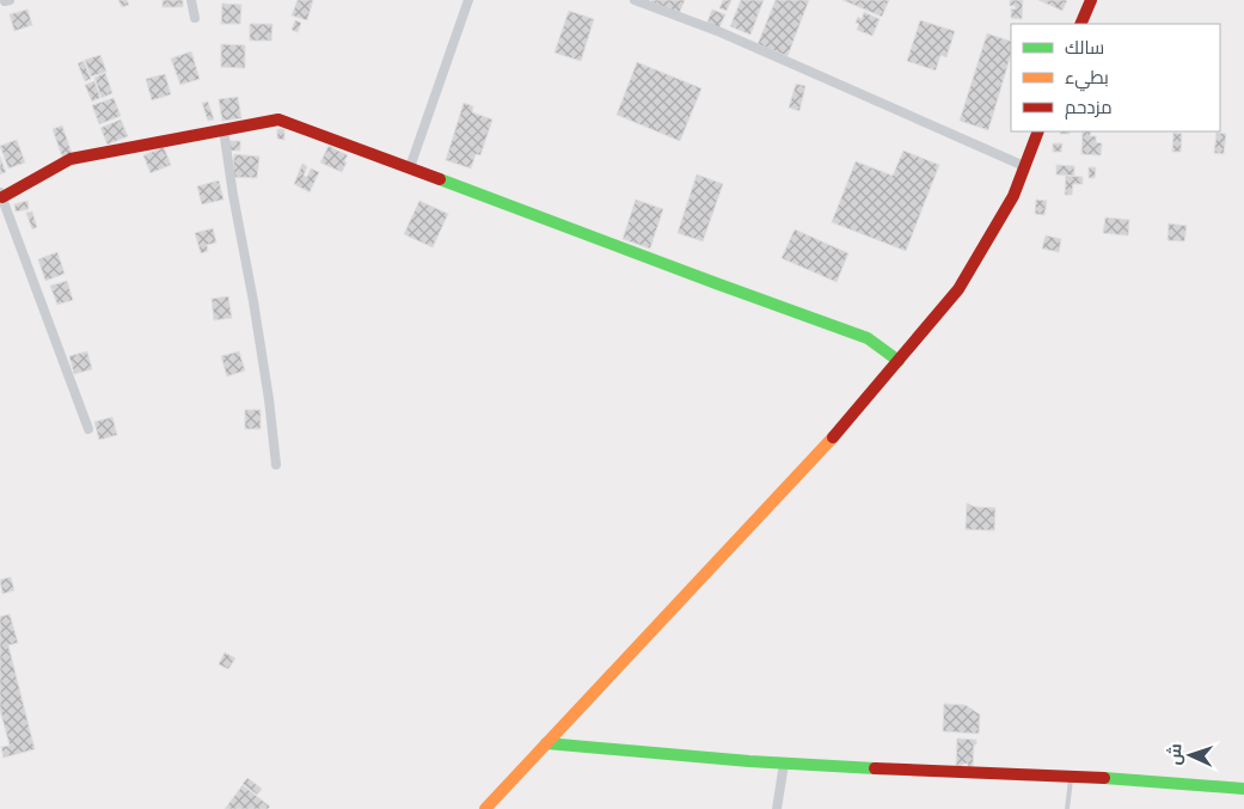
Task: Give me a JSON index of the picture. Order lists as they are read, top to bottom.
{
  "legend": ["سالك", "بطيء", "مزدحم"],
  "north": "left"
}
